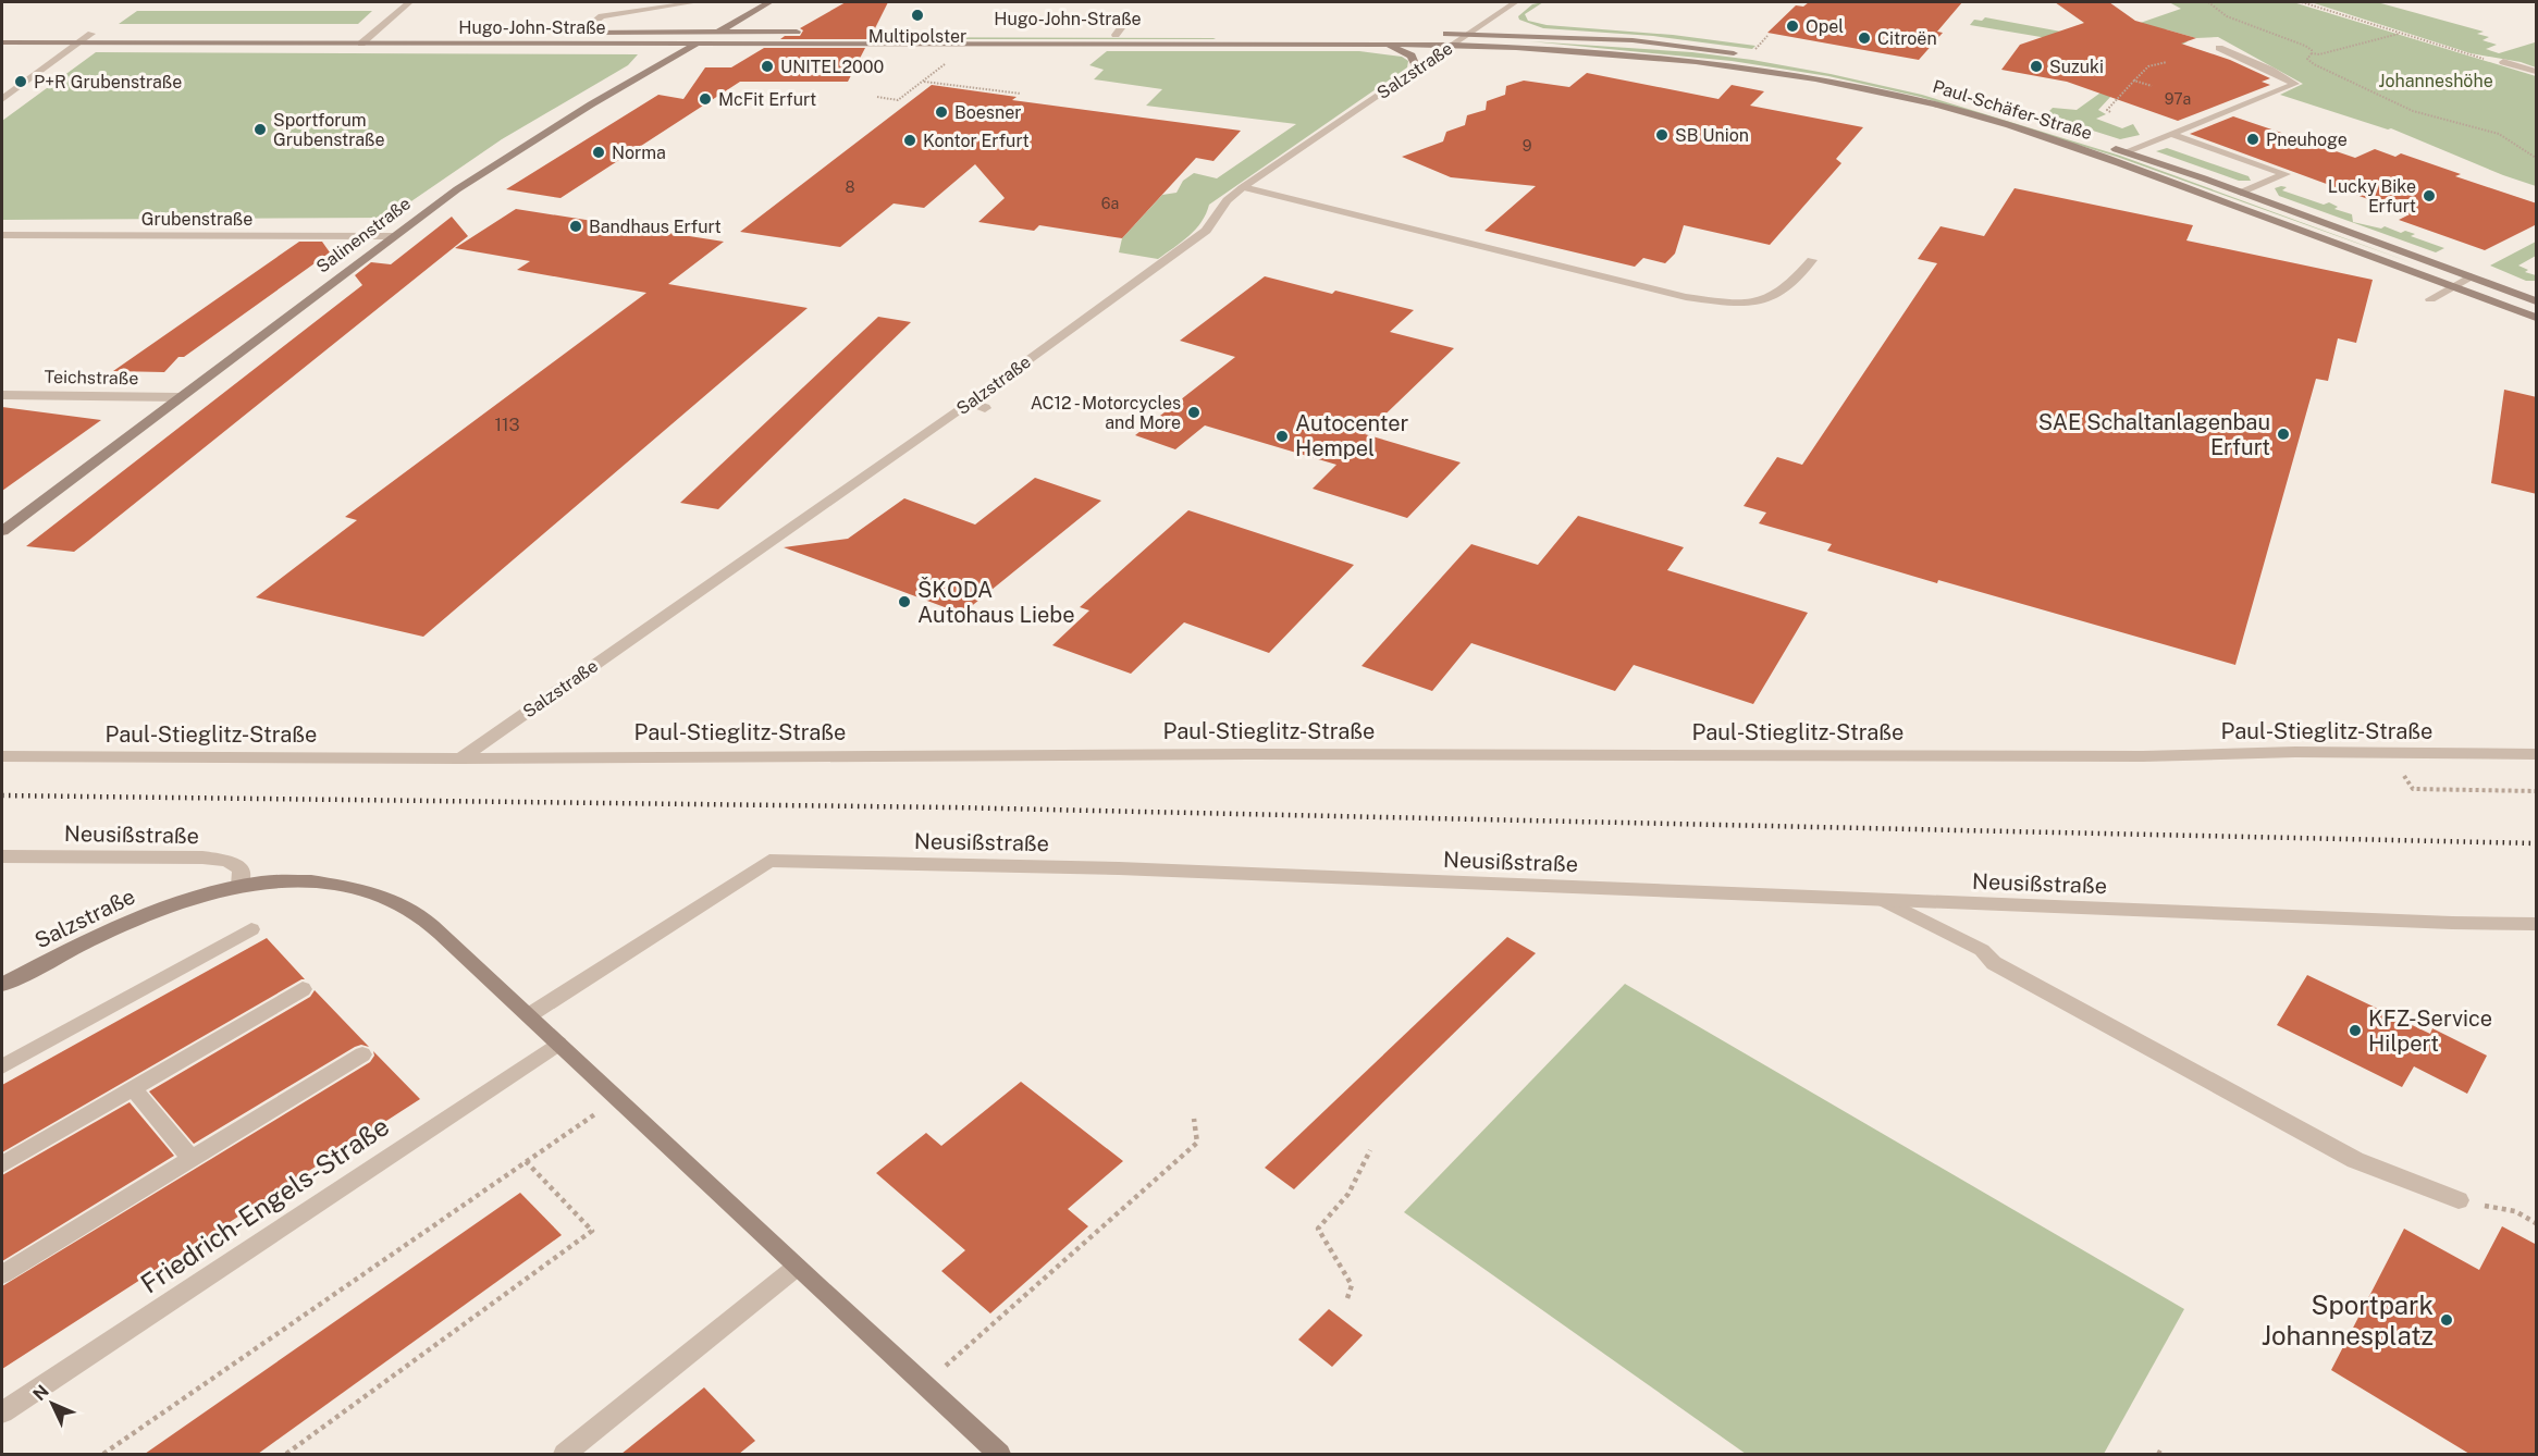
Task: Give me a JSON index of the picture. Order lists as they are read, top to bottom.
{
  "streets": {
    "main road": [
      "Hugo-John-Straße",
      "Salzstraße",
      "Paul-Schäfer-Straße",
      "Salinenstraße"
    ],
    "street": [
      "Grubenstraße",
      "Teichstraße",
      "Paul-Stieglitz-Straße",
      "Neusißstraße",
      "Friedrich-Engels-Straße"
    ]
  },
  "crossings": [
    ["Hugo-John-Straße", "Salzstraße"],
    ["Hugo-John-Straße", "Paul-Schäfer-Straße"],
    ["Hugo-John-Straße", "Salinenstraße"],
    ["Salzstraße", "Paul-Schäfer-Straße"],
    ["Salzstraße", "Paul-Stieglitz-Straße"],
    ["Salzstraße", "Neusißstraße"],
    ["Grubenstraße", "Salinenstraße"],
    ["Salinenstraße", "Teichstraße"]
  ],
  "parks": ["Johanneshöhe"],
  "places": [
    "Multipolster",
    "Opel",
    "Citroën",
    "UNITEL2000",
    "Suzuki",
    "P+R Grubenstraße",
    "McFit Erfurt",
    "Boesner",
    "Sportforum Grubenstraße",
    "SB Union",
    "Pneuhoge",
    "Kontor Erfurt",
    "Norma",
    "Lucky Bike Erfurt",
    "Bandhaus Erfurt",
    "AC12 - Motorcycles and More",
    "SAE Schaltanlagenbau Erfurt",
    "Autocenter Hempel",
    "ŠKODA Autohaus Liebe",
    "KFZ-Service Hilpert",
    "Sportpark Johannesplatz"
  ],
  "house_numbers": [
    "97a",
    "9",
    "8",
    "6a",
    "113"
  ],
  "north": "top left"
}
